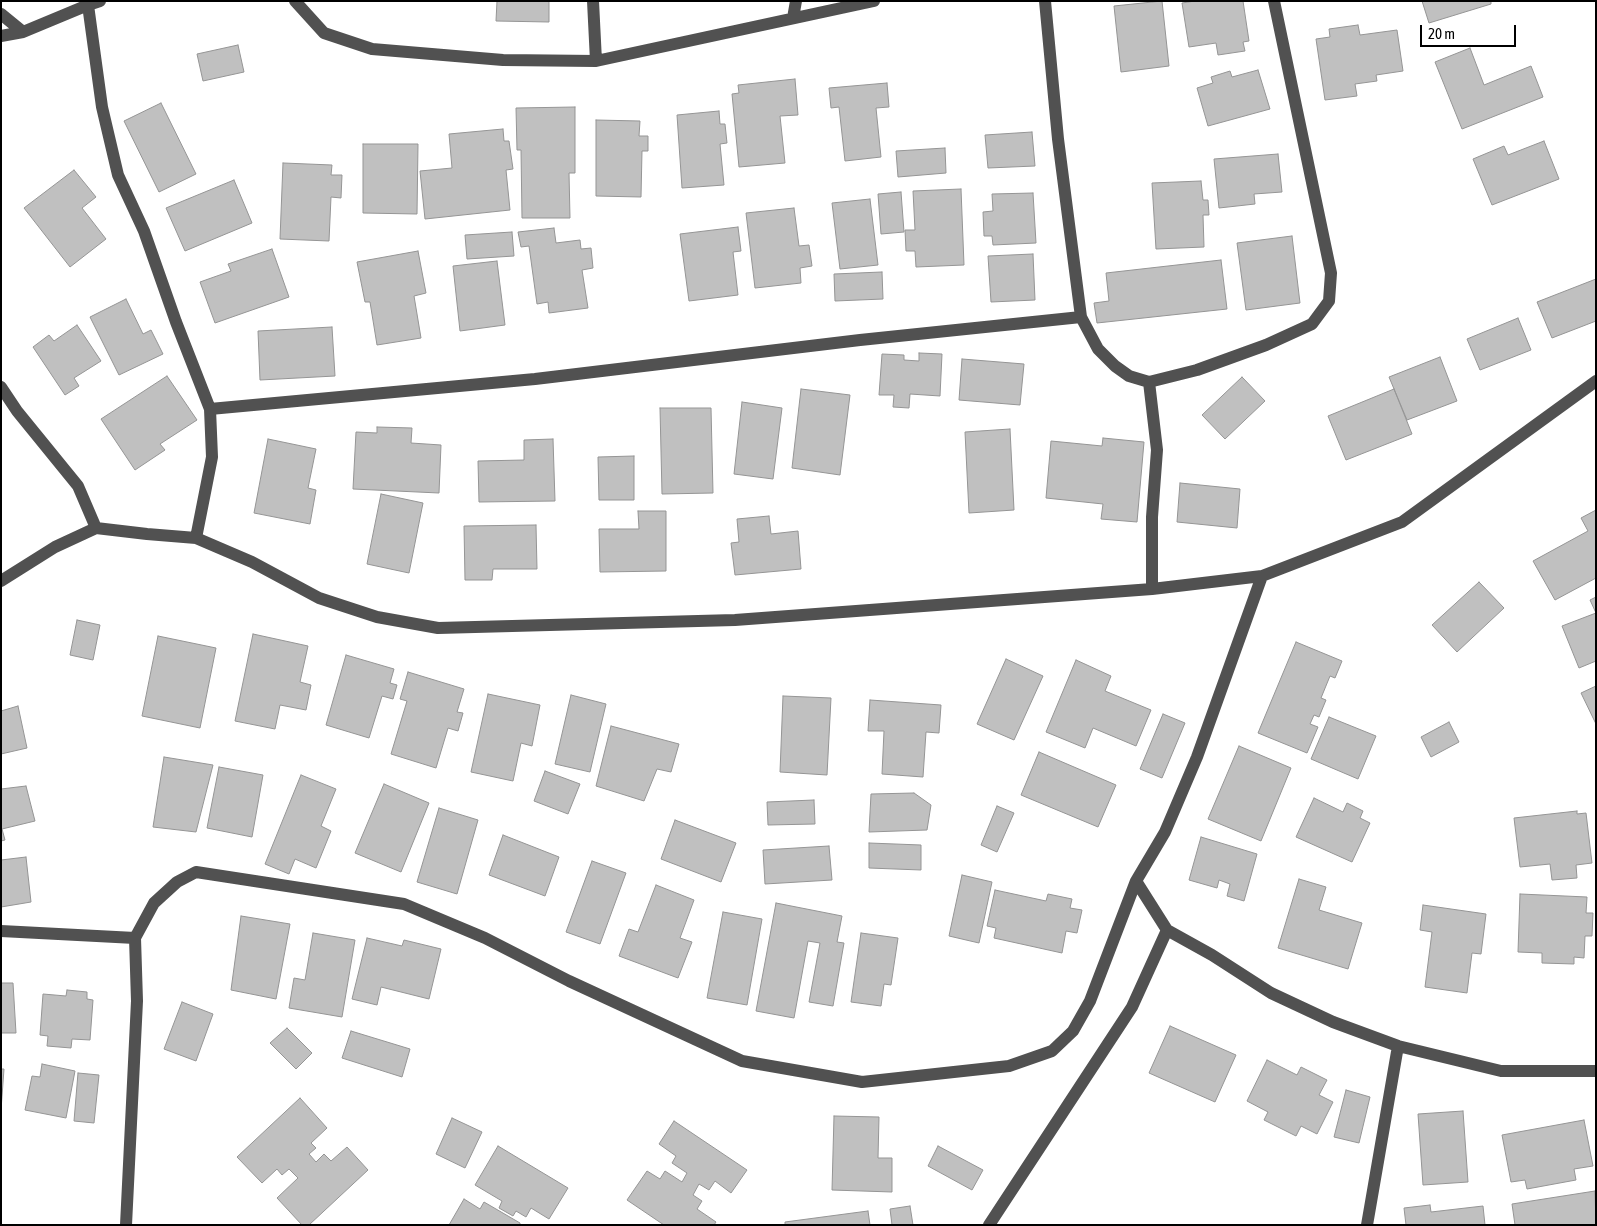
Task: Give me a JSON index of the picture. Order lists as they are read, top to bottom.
{
  "scale_bar": "20 m"
}
